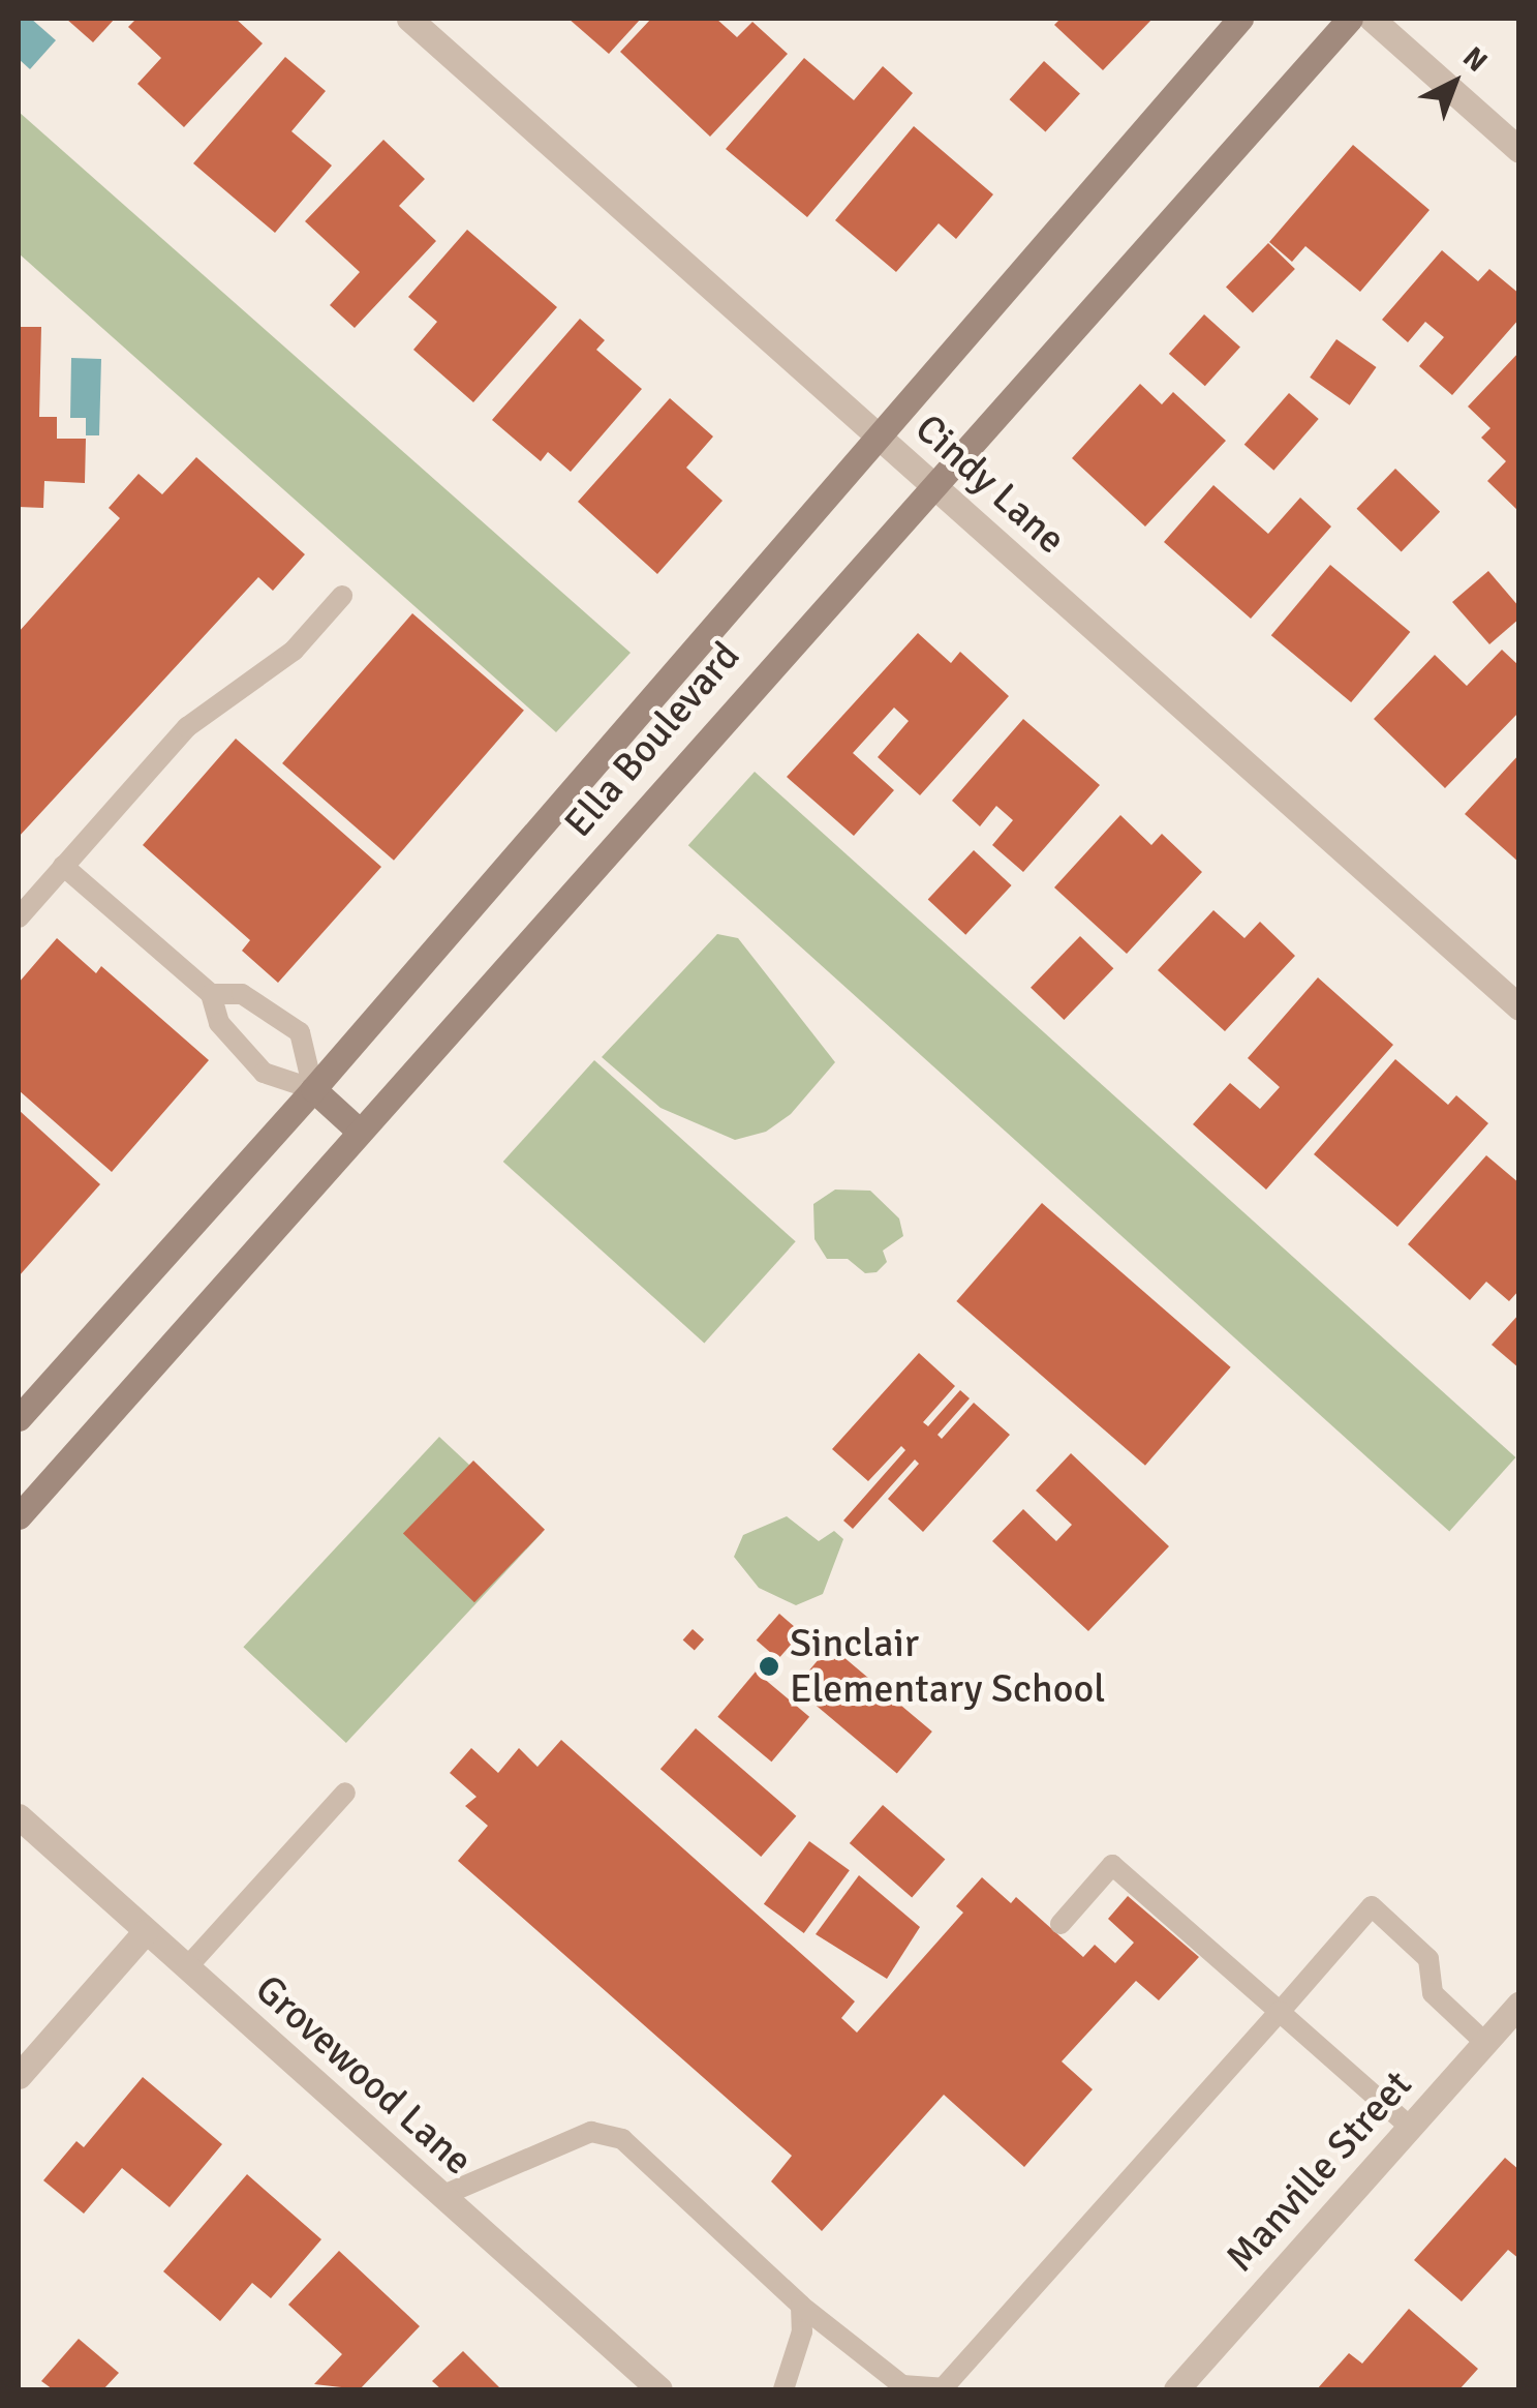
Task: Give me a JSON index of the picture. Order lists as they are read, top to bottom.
{
  "streets": {
    "main road": ["Ella Boulevard"],
    "street": ["Cindy Lane", "Grovewood Lane", "Manville Street"]
  },
  "crossings": [
    ["Cindy Lane", "Ella Boulevard"]
  ],
  "places": ["Sinclair Elementary School"],
  "north": "top right"
}
